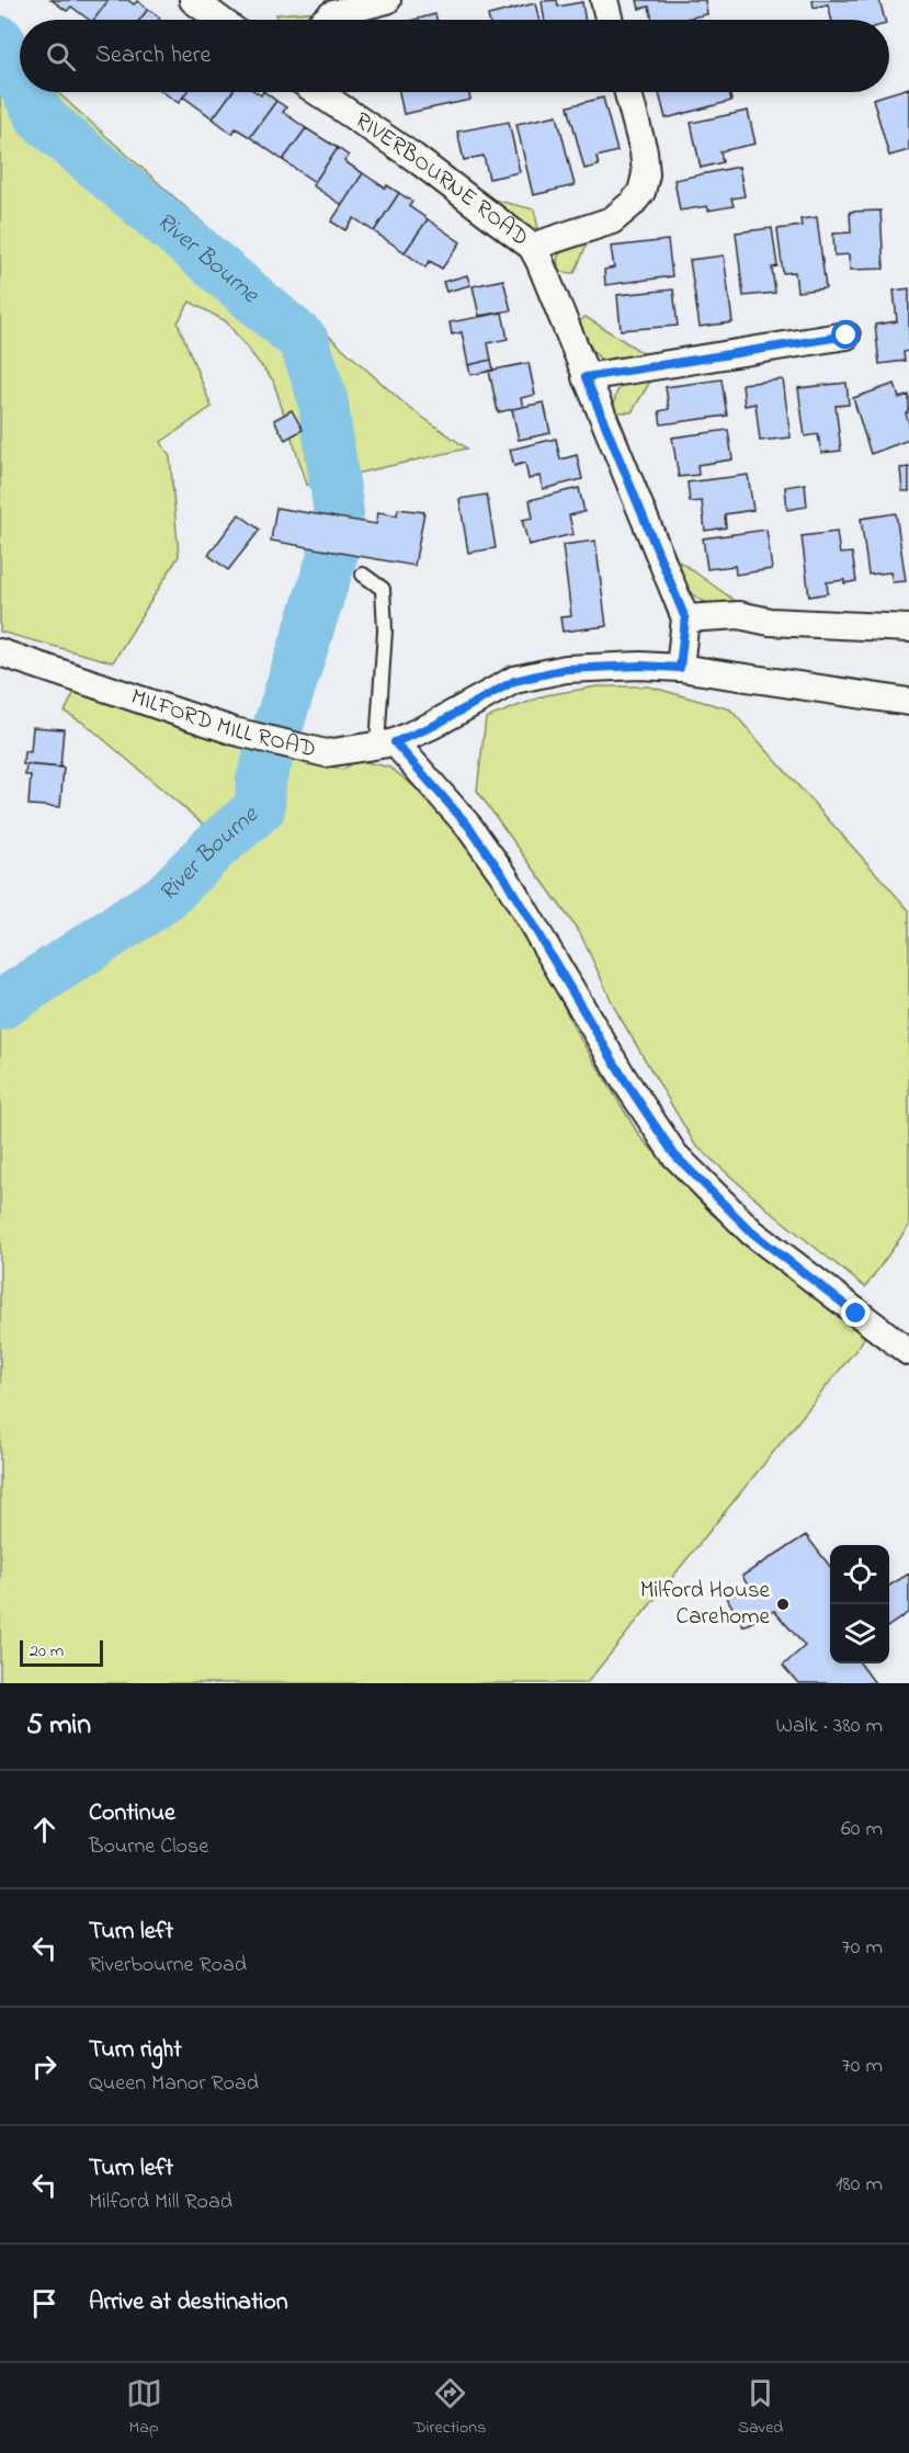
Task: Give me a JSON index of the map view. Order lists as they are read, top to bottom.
{
  "streets": {
    "street": ["RIVERBOURNE ROAD", "MILFORD MILL ROAD"]
  },
  "crossings": [
    ["RIVERBOURNE ROAD", "MILFORD MILL ROAD"]
  ],
  "water": ["River Bourne"],
  "places": ["Milford House Carehome"],
  "scale_bar": "20 m",
  "page": {
    "search": "Search here",
    "scale": "20 m",
    "heading": ["5 min", "Walk · 380 m"],
    "list": [
      ["Continue", "Bourne Close", "60 m"],
      ["Turn left", "Riverbourne Road", "70 m"],
      ["Turn right", "Queen Manor Road", "70 m"],
      ["Turn left", "Milford Mill Road", "180 m"],
      "Arrive at destination"
    ],
    "nav": ["Map", "Directions", "Saved"]
  }
}
